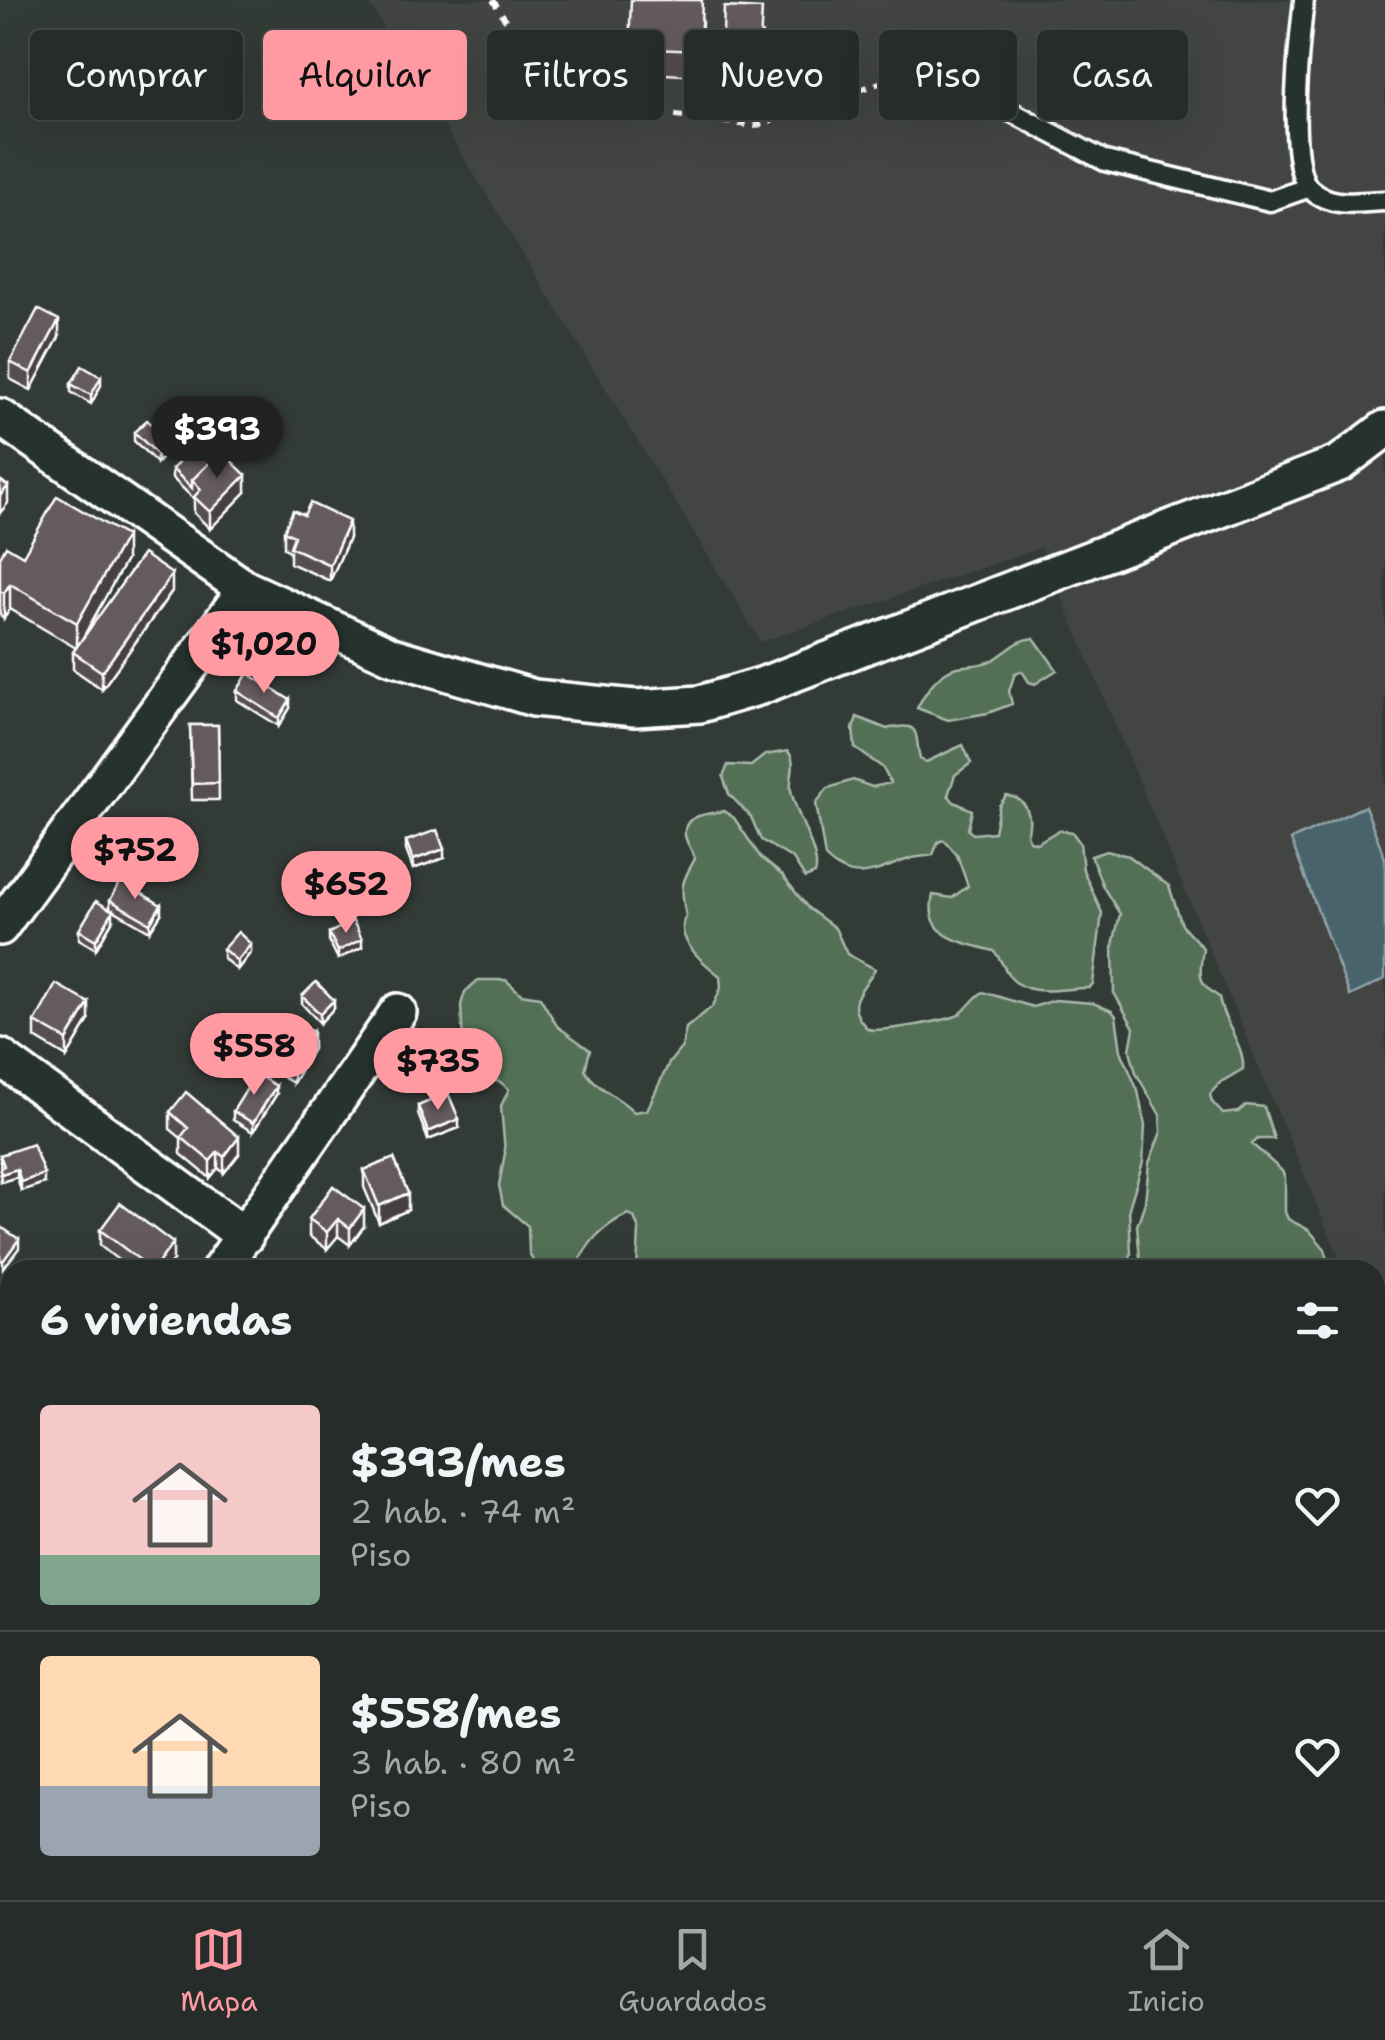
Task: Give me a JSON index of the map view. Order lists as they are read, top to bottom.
{
  "page": {
    "chip": [
      "Comprar",
      "Alquilar",
      "Filtros",
      "Nuevo",
      "Piso",
      "Casa"
    ],
    "price": [
      "$393",
      "$1,020",
      "$752",
      "$652",
      "$558",
      "$735"
    ],
    "heading": "6 viviendas",
    "list": [
      {
        "name": "$393/mes",
        "note": "2 hab. · 74 m² · Piso"
      },
      {
        "name": "$558/mes",
        "note": "3 hab. · 80 m² · Piso"
      }
    ],
    "tabs": ["Mapa", "Guardados", "Inicio"]
  }
}
